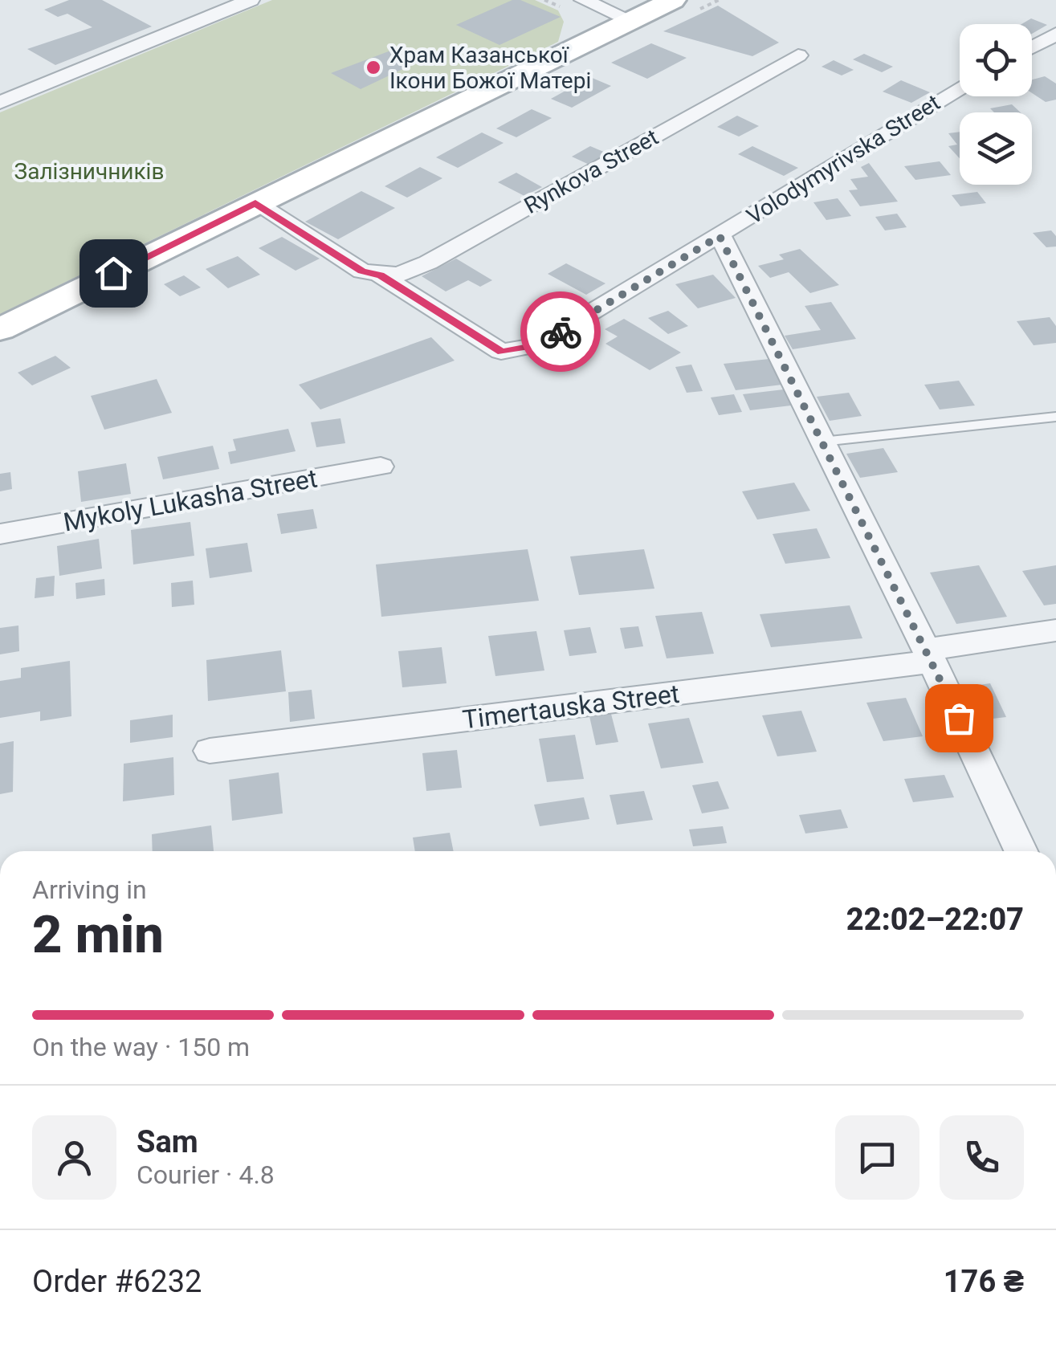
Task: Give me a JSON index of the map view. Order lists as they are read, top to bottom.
{
  "streets": {
    "street": [
      "Volodymyrivska Street",
      "Rynkova Street",
      "Mykoly Lukasha Street",
      "Timertauska Street"
    ]
  },
  "crossings": [
    ["Volodymyrivska Street", "Rynkova Street"]
  ],
  "parks": ["Залізничників"],
  "places": ["Храм Казанської Ікони Божої Матері"],
  "page": {
    "heading": ["2 min", "Arriving in", "22:02–22:07"],
    "panel": [
      "Sam",
      "Courier · 4.8",
      "Order #6232",
      "176 ₴"
    ],
    "bar": "On the way · 150 m"
  }
}
